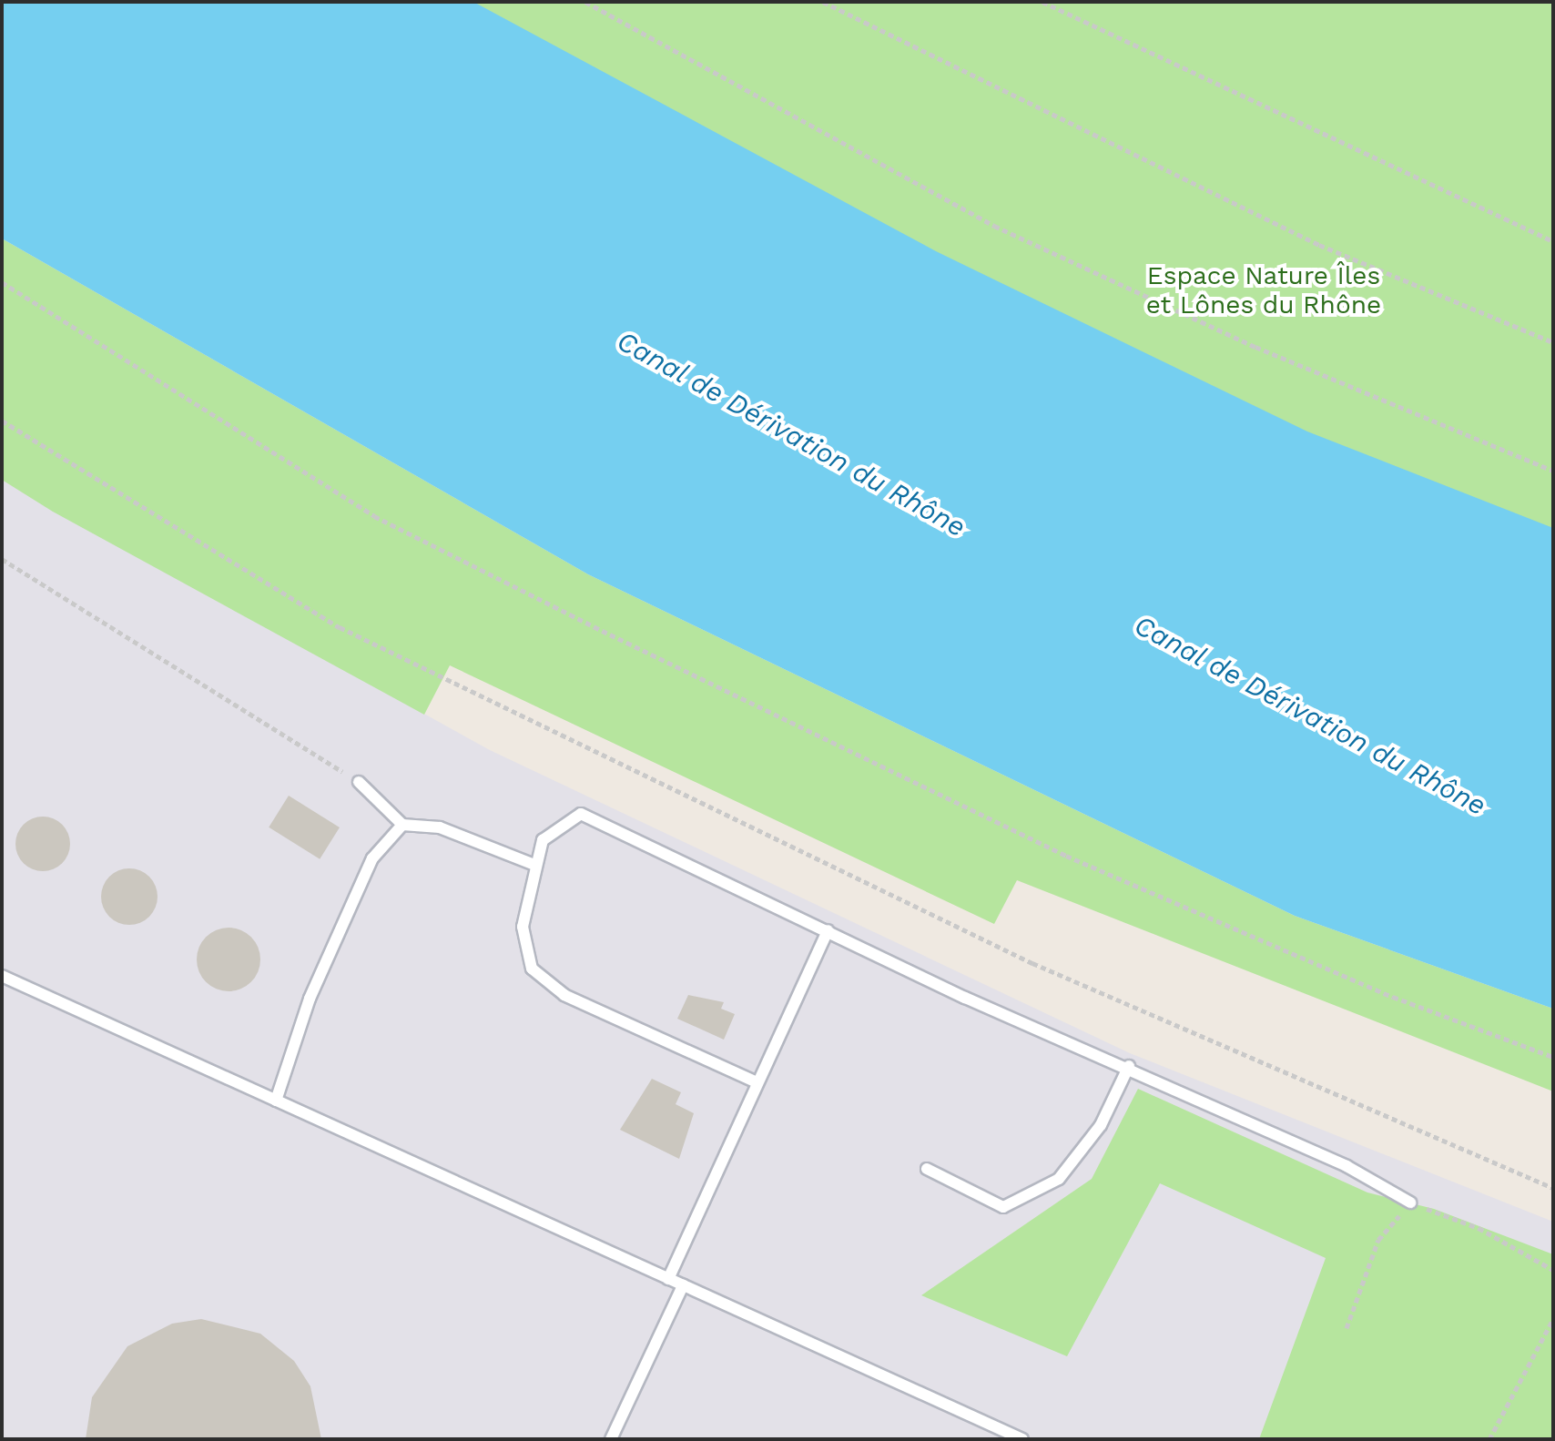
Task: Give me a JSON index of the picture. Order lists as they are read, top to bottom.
{
  "water": ["Canal de Dérivation du Rhône"],
  "parks": ["Espace Nature Îles et Lônes du Rhône"]
}
